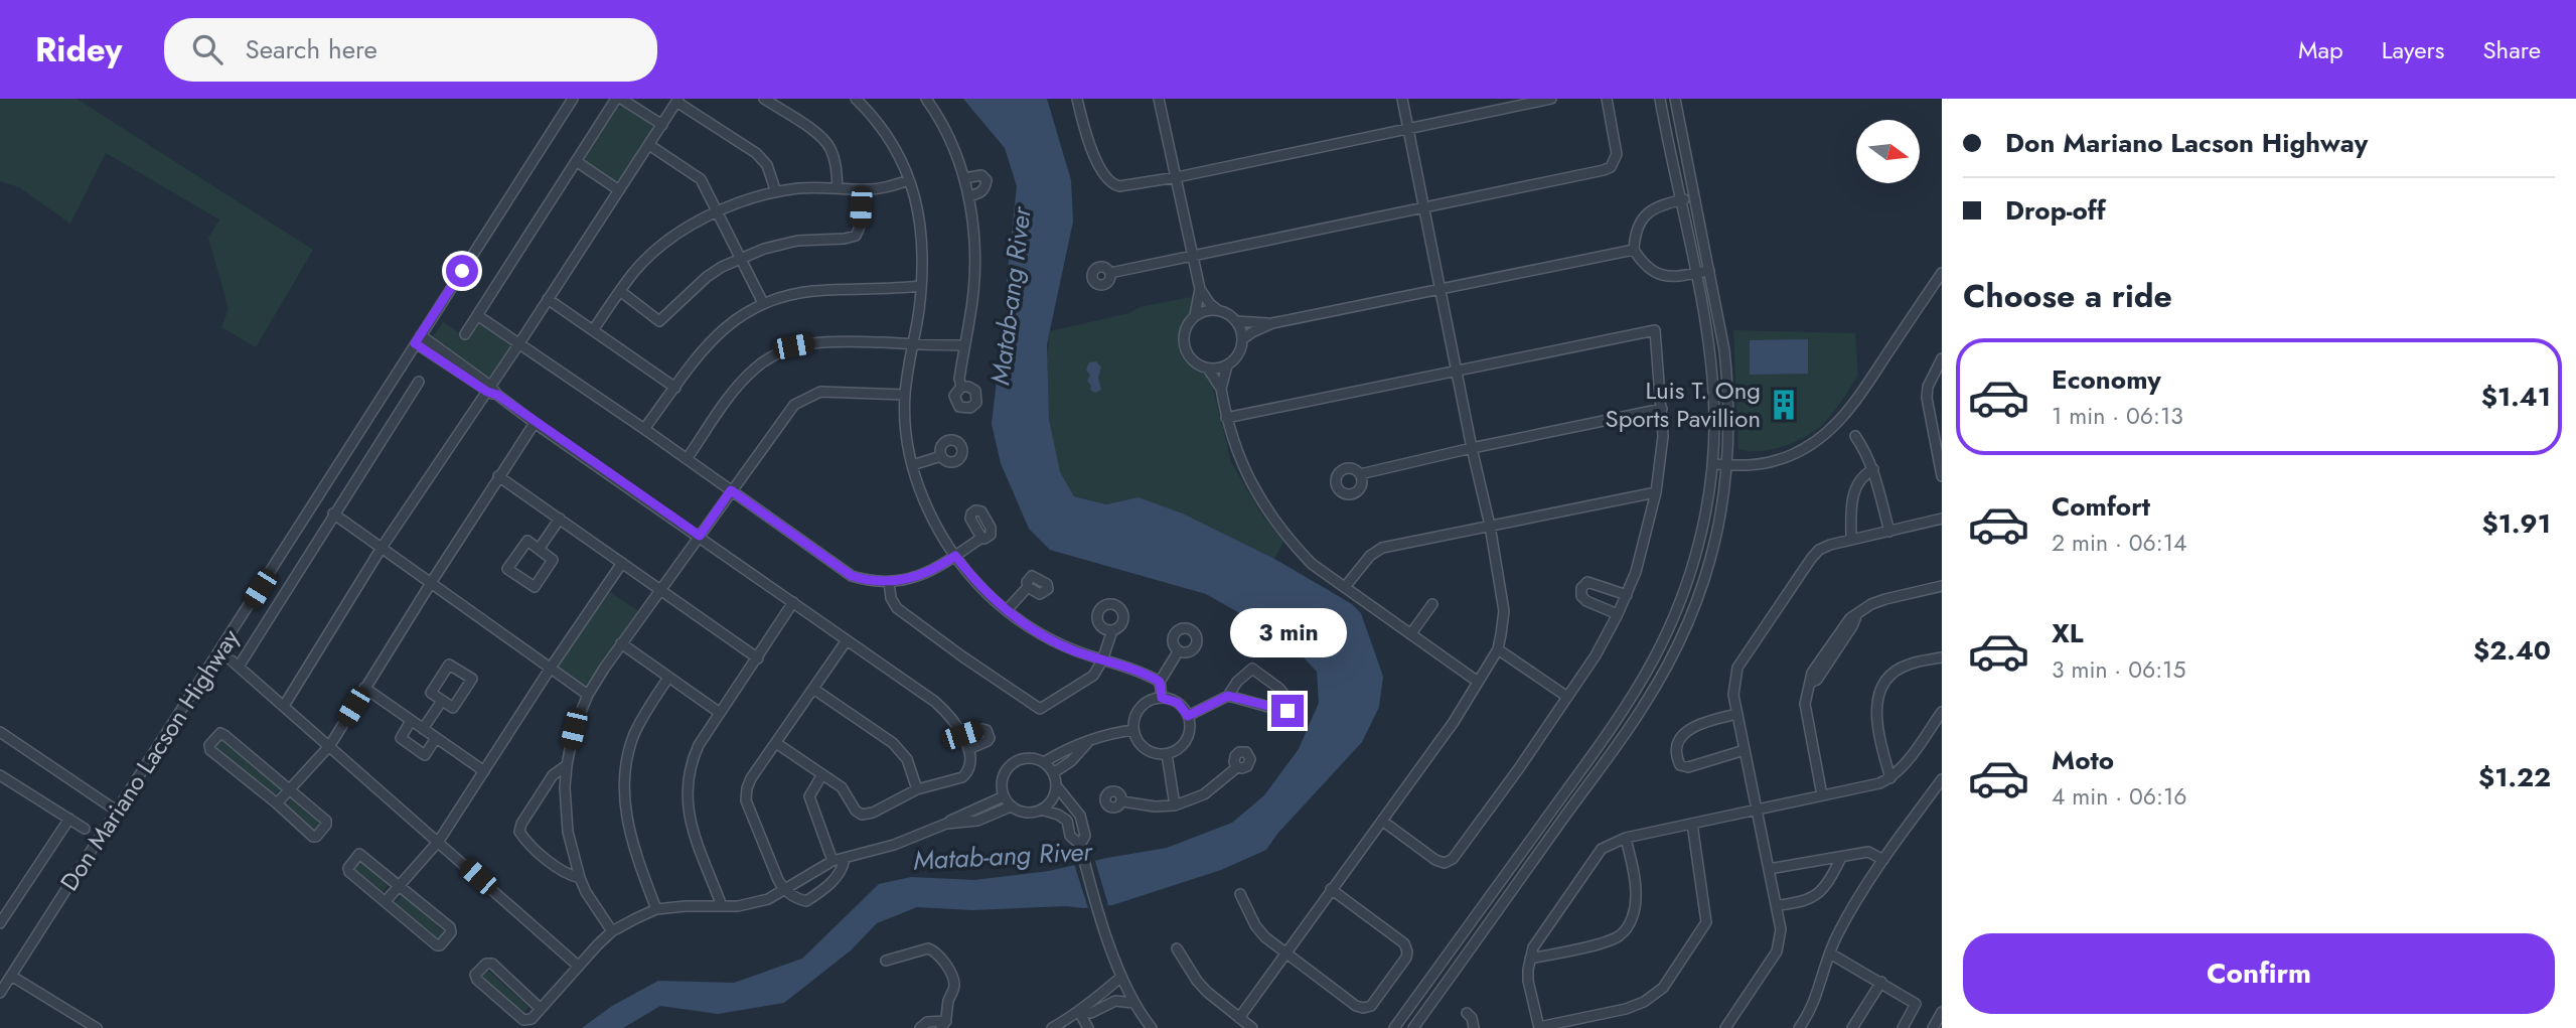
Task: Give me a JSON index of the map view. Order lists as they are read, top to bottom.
{
  "streets": {
    "street": ["Don Mariano Lacson Highway"]
  },
  "water": ["Matab-ang River"],
  "places": {
    "building": ["Luis T. Ong Sports Pavillion"]
  },
  "north": "right",
  "page": {
    "header": "Ridey",
    "search": "Search here",
    "nav": ["Map", "Layers", "Share"],
    "banner": ["Don Mariano Lacson Highway", "Drop-off"],
    "heading": "Choose a ride",
    "list": [
      {
        "name": "Economy",
        "note": "1 min · 06:13",
        "value": "$1.41"
      },
      {
        "name": "Comfort",
        "note": "2 min · 06:14",
        "value": "$1.91"
      },
      {
        "name": "XL",
        "note": "3 min · 06:15",
        "value": "$2.40"
      },
      {
        "name": "Moto",
        "note": "4 min · 06:16",
        "value": "$1.22"
      }
    ],
    "bubble": "3 min",
    "buttons": "Confirm"
  }
}
